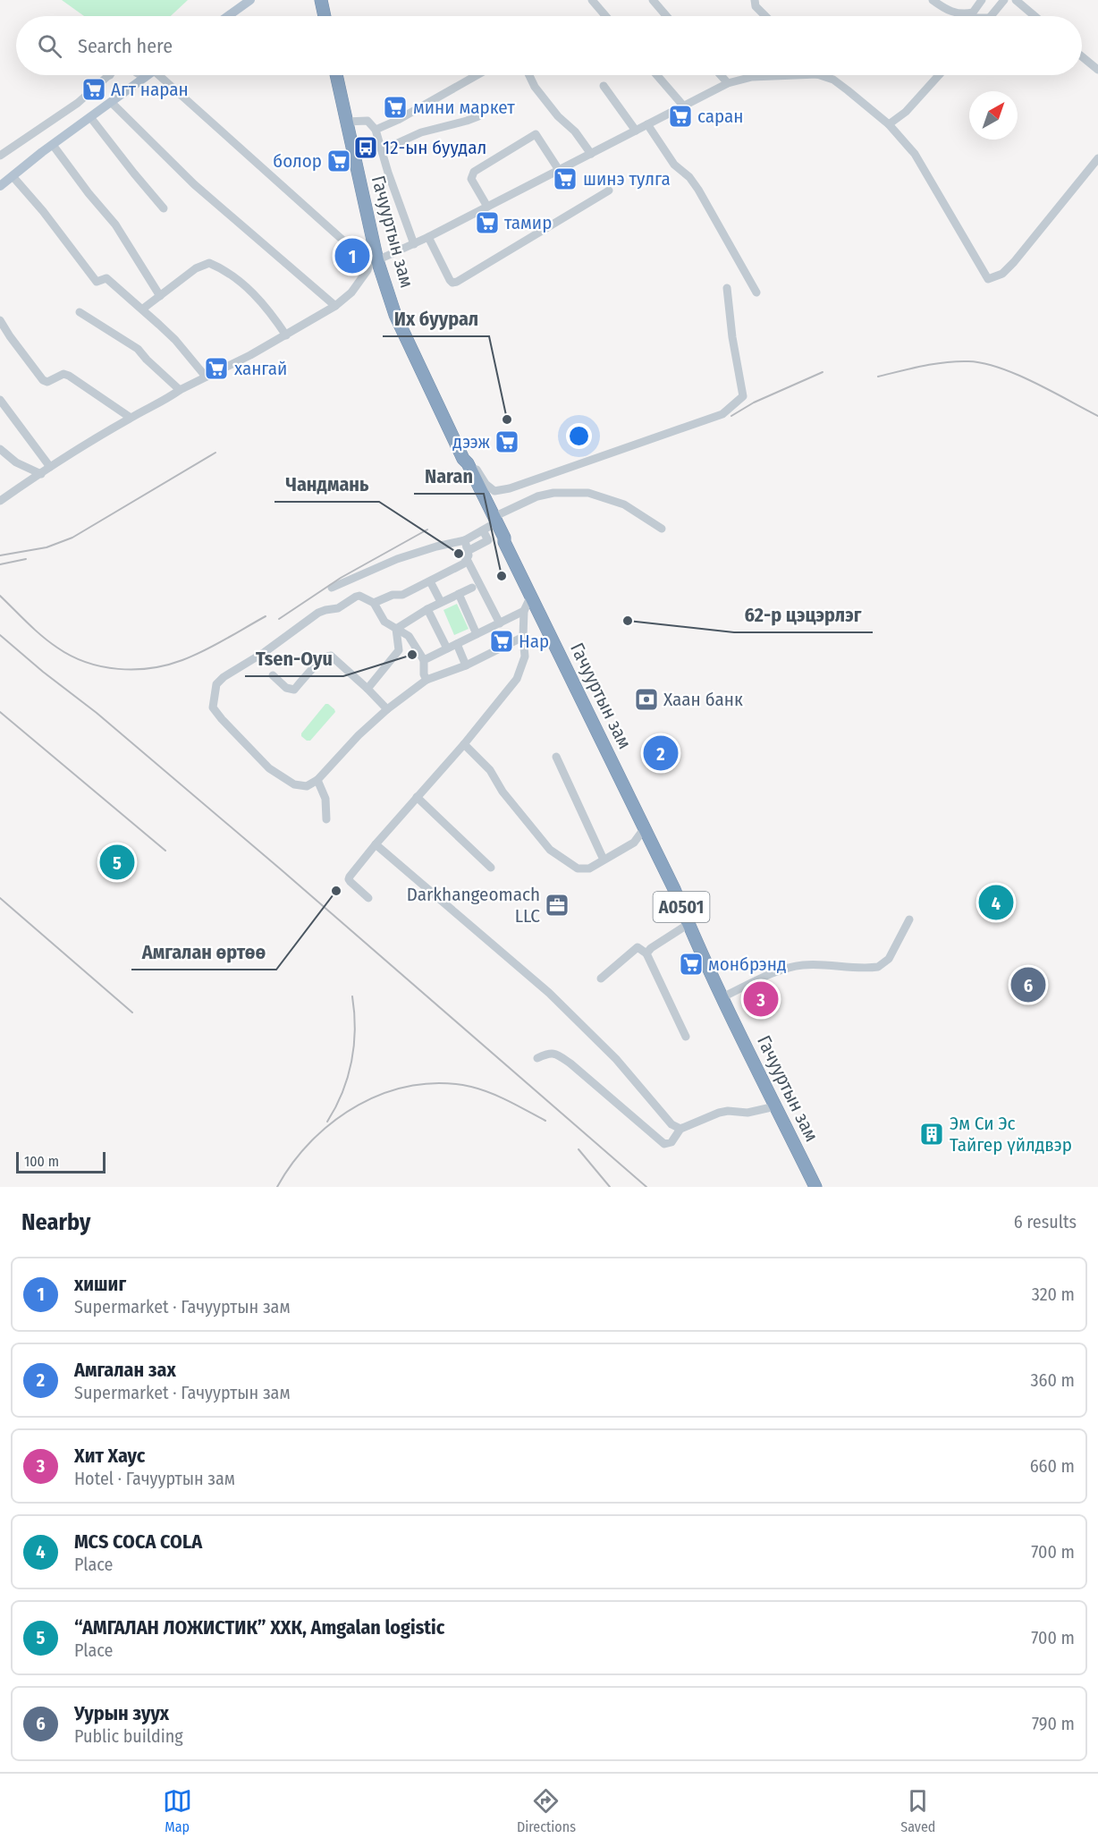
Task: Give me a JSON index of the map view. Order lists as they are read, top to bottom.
{
  "streets": {
    "highway": ["Гачууртын зам", "A0501"]
  },
  "places": {
    "supermarket": [
      "Агт наран",
      "мини маркет",
      "саран",
      "болор",
      "шинэ тулга",
      "тамир",
      "хангай",
      "дээж",
      "Нар",
      "монбрэнд"
    ],
    "bus stop": ["12-ын буудал"],
    "other": [
      "Их буурал",
      "Чандмань",
      "Naran",
      "62-р цэцэрлэг",
      "Tsen-Oyu",
      "Амгалан өртөө"
    ],
    "bank": ["Хаан банк"],
    "office": ["Darkhangeomach LLC"],
    "building": ["Эм Си Эс Тайгер үйлдвэр"]
  },
  "scale_bar": "100 m",
  "north": "top right",
  "page": {
    "search": "Search here",
    "pins": [
      "1",
      "2",
      "5",
      "4",
      "6",
      "3"
    ],
    "scale": "100 m",
    "heading": ["Nearby", "6 results"],
    "list": [
      {
        "mark": "1",
        "name": "хишиг",
        "note": "Supermarket · Гачууртын зам",
        "value": "320 m"
      },
      {
        "mark": "2",
        "name": "Амгалан зах",
        "note": "Supermarket · Гачууртын зам",
        "value": "360 m"
      },
      {
        "mark": "3",
        "name": "Хит Хаус",
        "note": "Hotel · Гачууртын зам",
        "value": "660 m"
      },
      {
        "mark": "4",
        "name": "MCS COCA COLA",
        "note": "Place",
        "value": "700 m"
      },
      {
        "mark": "5",
        "name": "“АМГАЛАН ЛОЖИСТИК” ХХК, Amgalan logistic",
        "note": "Place",
        "value": "700 m"
      },
      {
        "mark": "6",
        "name": "Уурын зуух",
        "note": "Public building",
        "value": "790 m"
      }
    ],
    "nav": ["Map", "Directions", "Saved"]
  }
}
